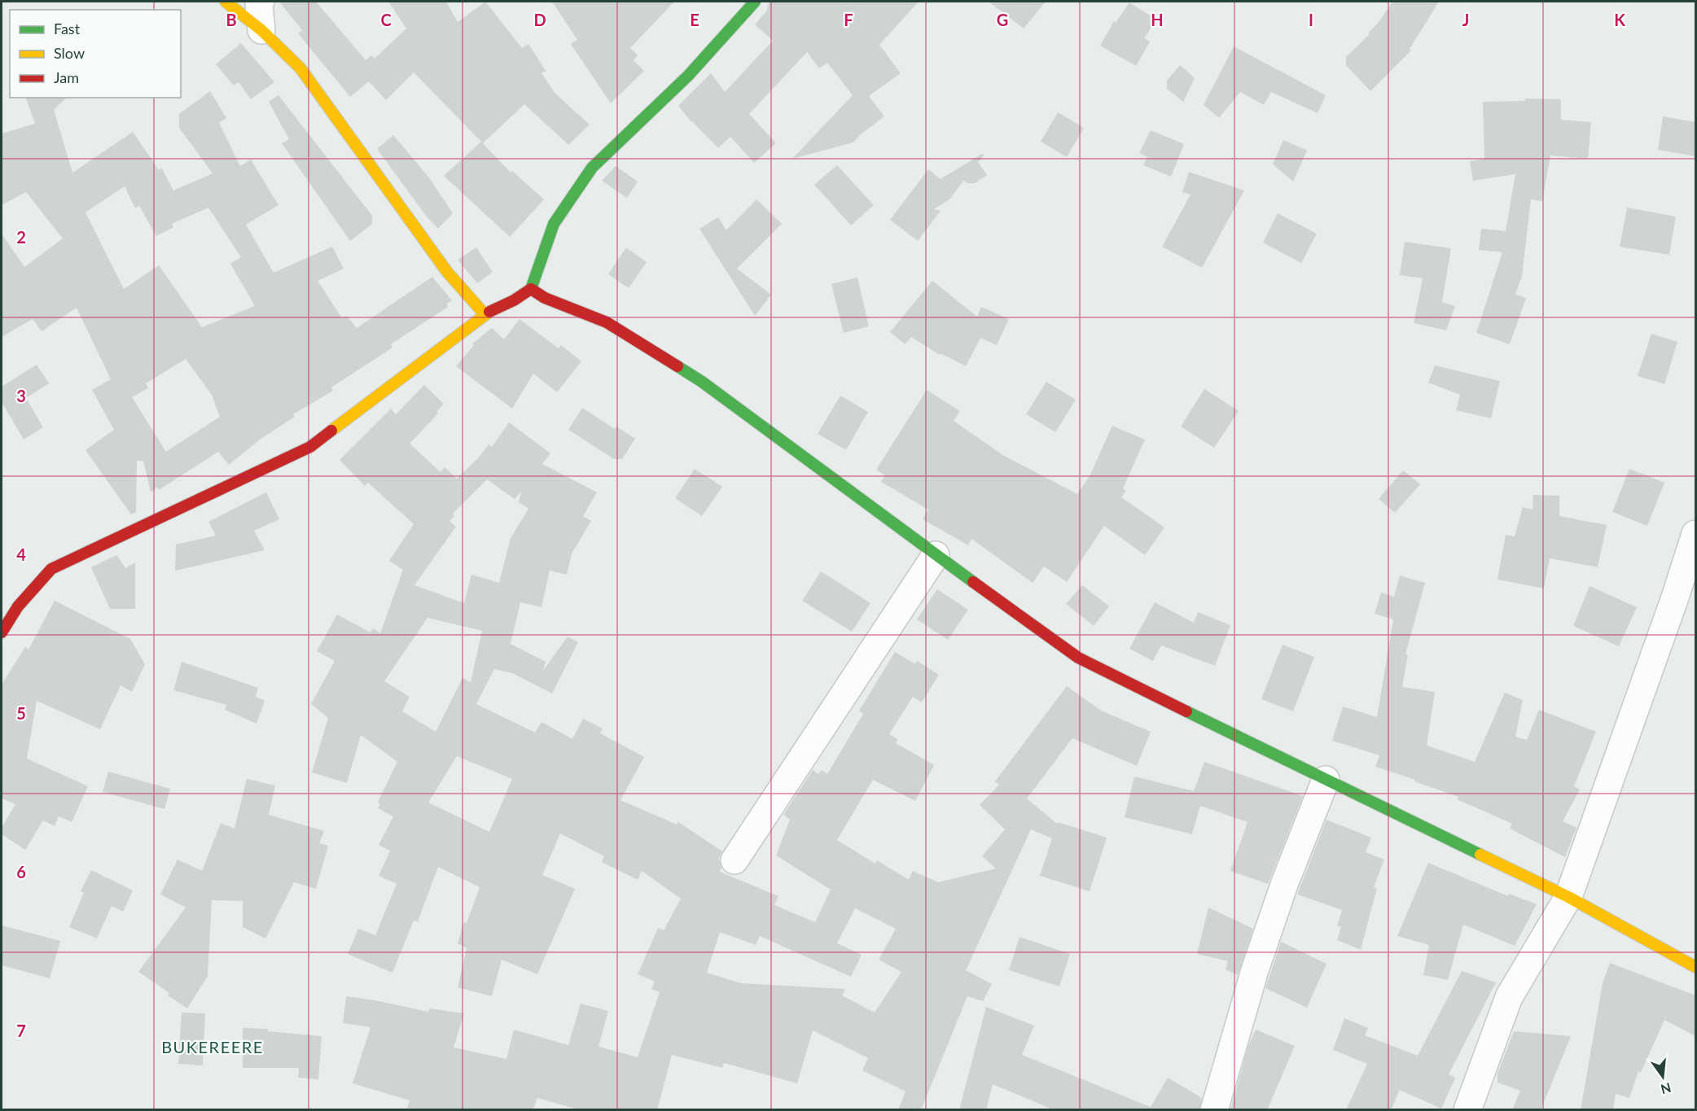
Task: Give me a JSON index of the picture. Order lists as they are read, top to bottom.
{
  "districts": ["BUKEREERE"],
  "legend": ["Fast", "Slow", "Jam"],
  "north": "bottom",
  "grid": {
    "columns": [
      "B",
      "C",
      "D",
      "E",
      "F",
      "G",
      "H",
      "I",
      "J",
      "K"
    ],
    "rows": [
      "2",
      "3",
      "4",
      "5",
      "6",
      "7"
    ]
  }
}
